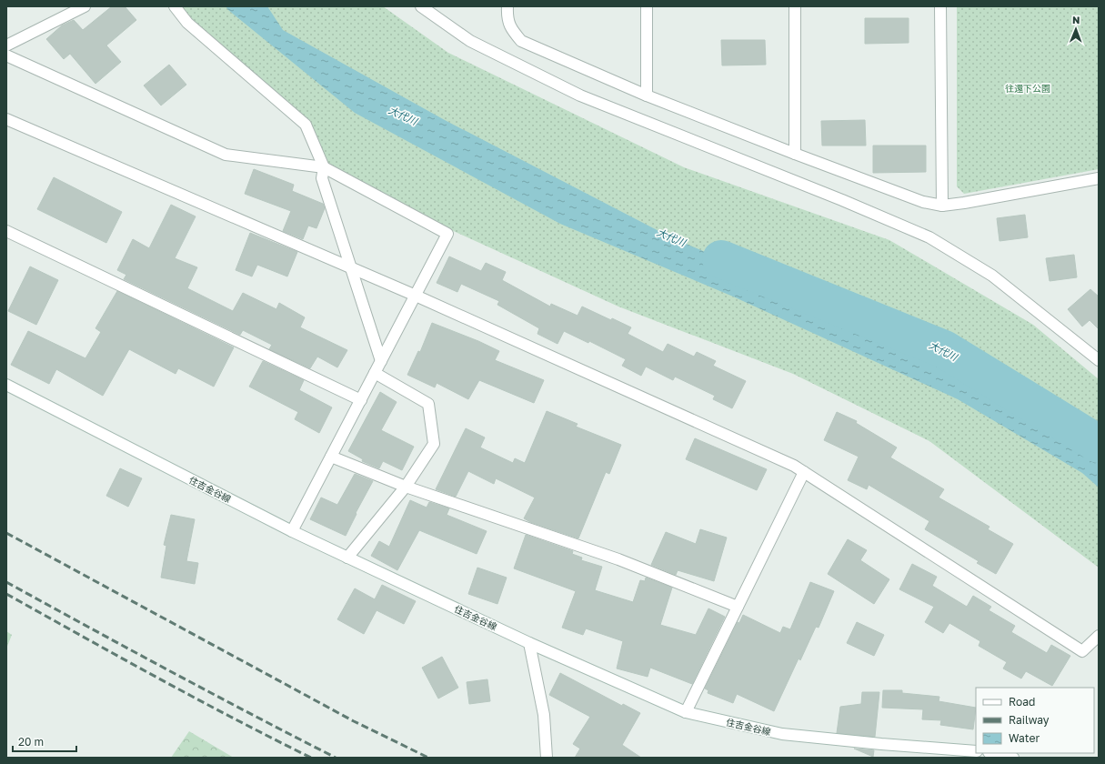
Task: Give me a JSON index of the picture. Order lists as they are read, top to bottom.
{
  "streets": {
    "street": ["住吉金谷線"]
  },
  "water": ["大代川"],
  "parks": ["往還下公園"],
  "legend": ["Road", "Railway", "Water"],
  "scale_bar": "20 m",
  "north": "top"
}
